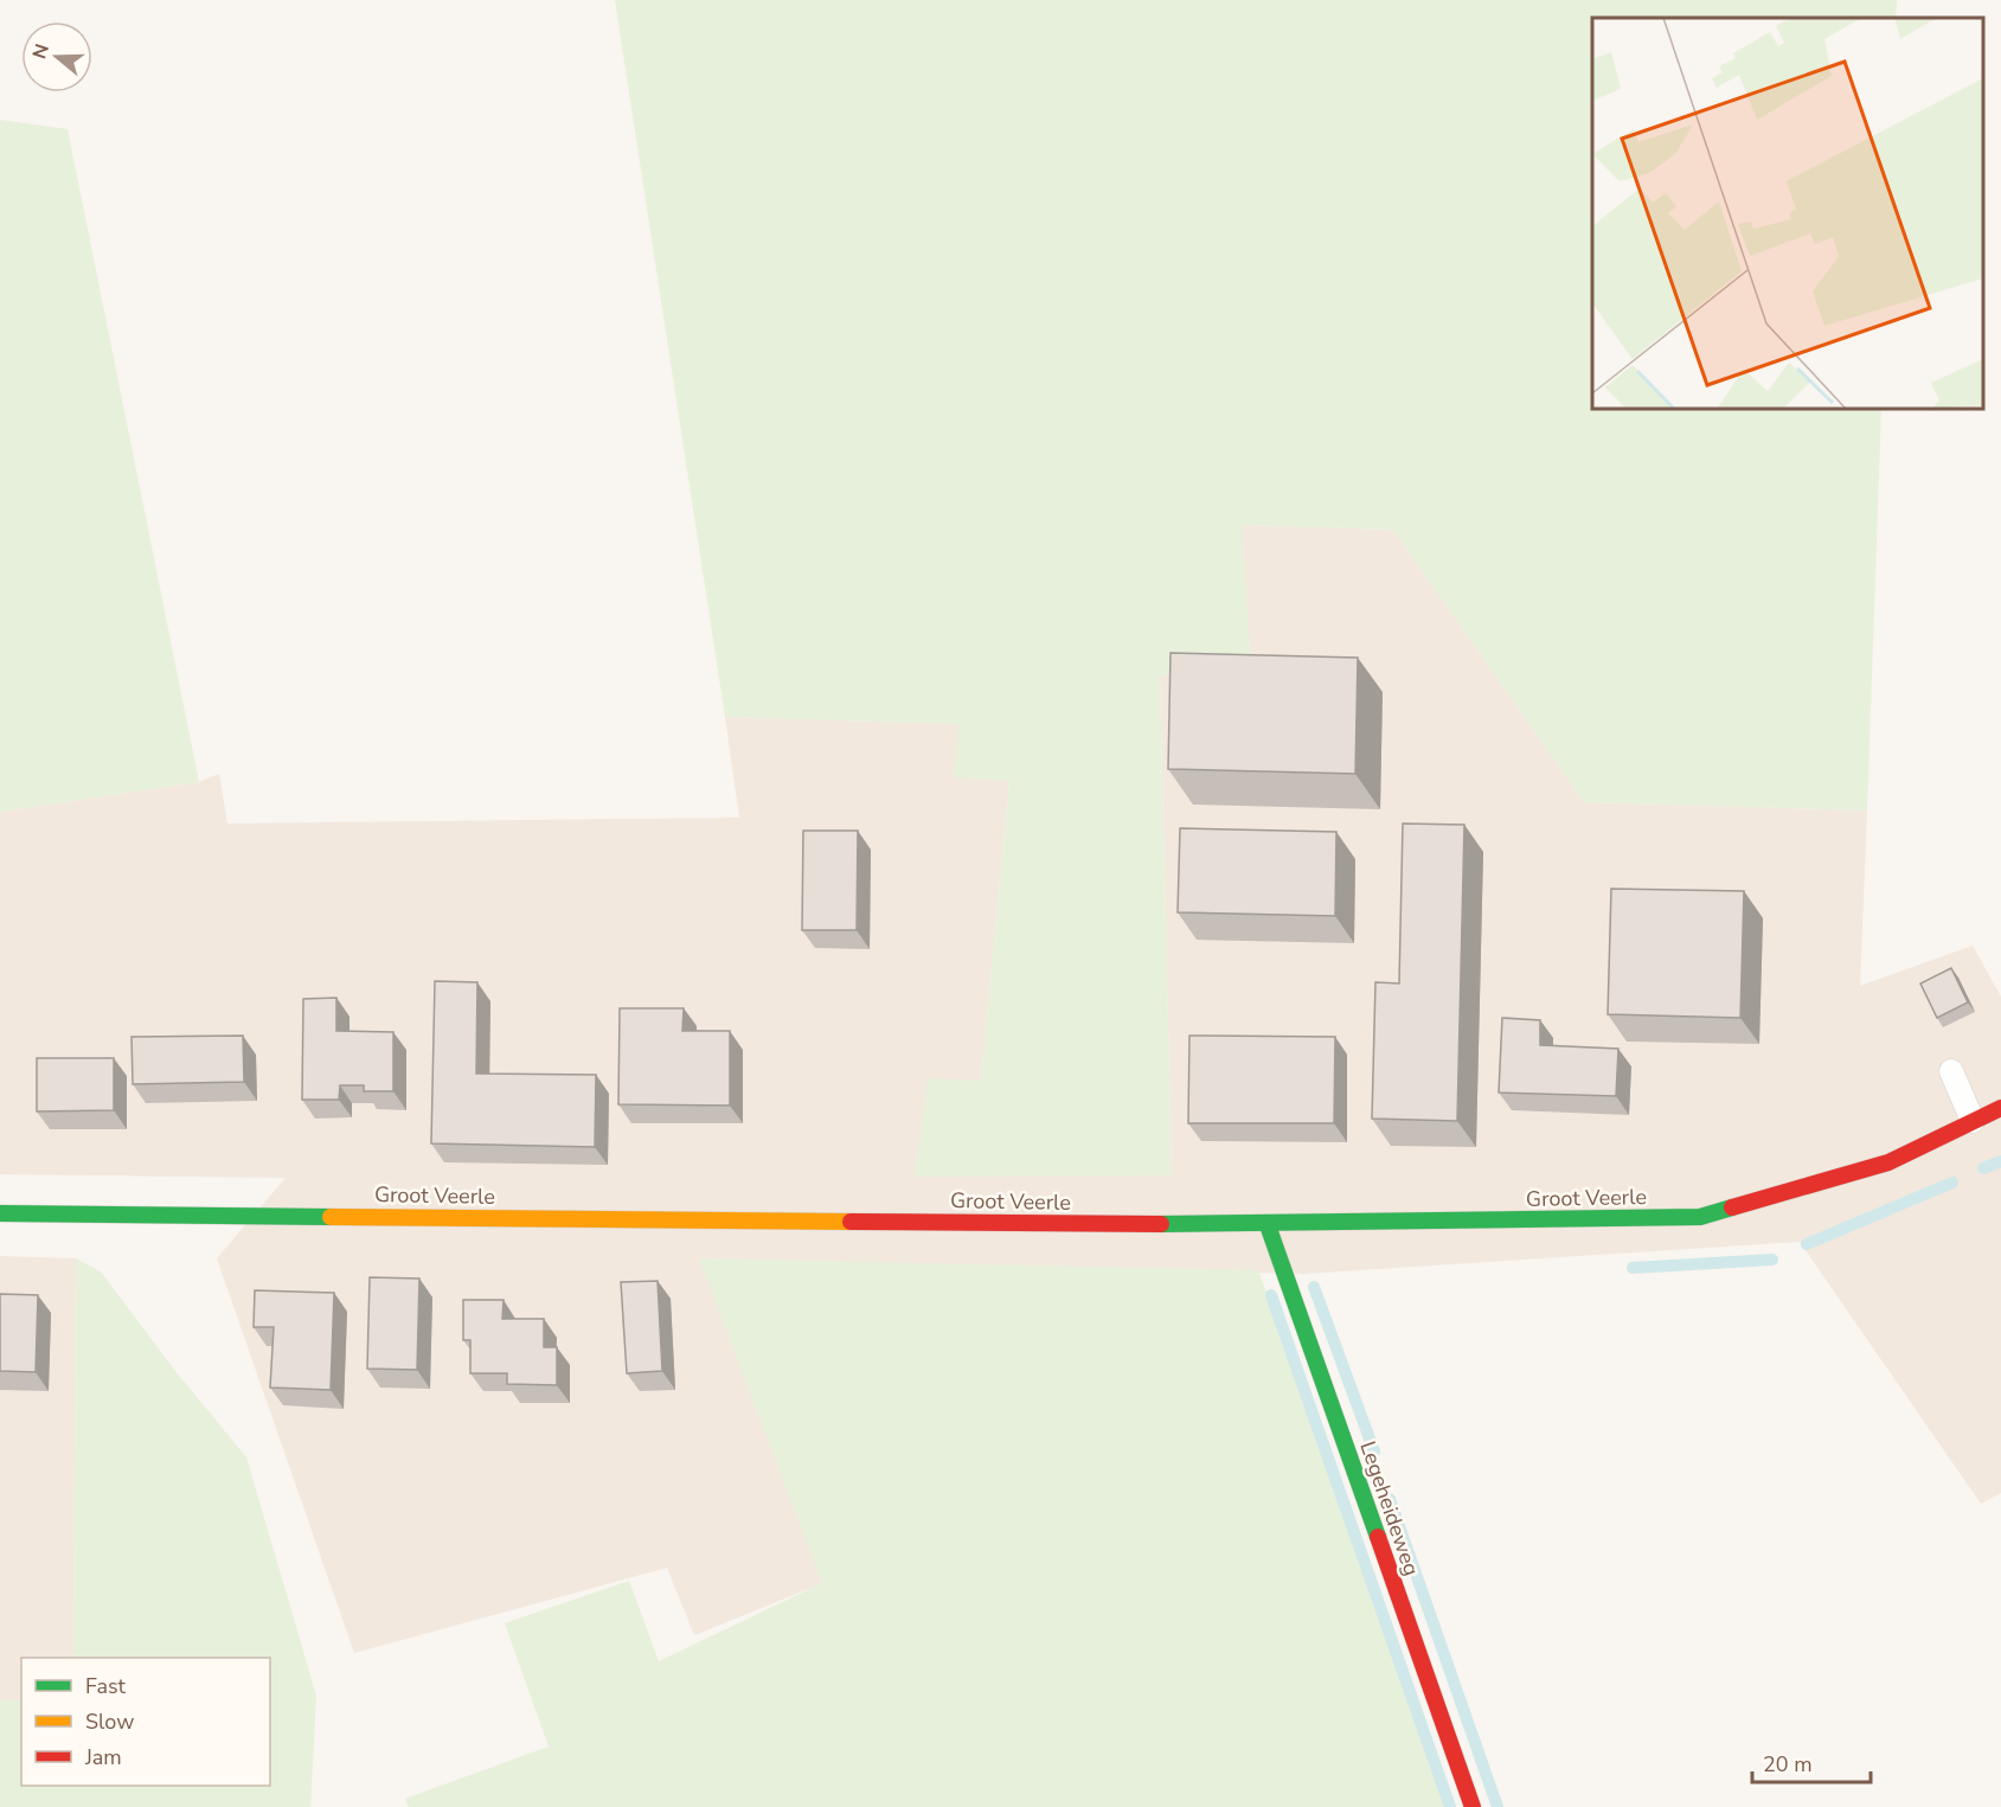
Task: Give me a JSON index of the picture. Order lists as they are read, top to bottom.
{
  "streets": {
    "main road": ["Groot Veerle", "Legeheideweg"]
  },
  "crossings": [
    ["Groot Veerle", "Legeheideweg"]
  ],
  "legend": ["Fast", "Slow", "Jam"],
  "scale_bar": "20 m",
  "north": "left"
}
